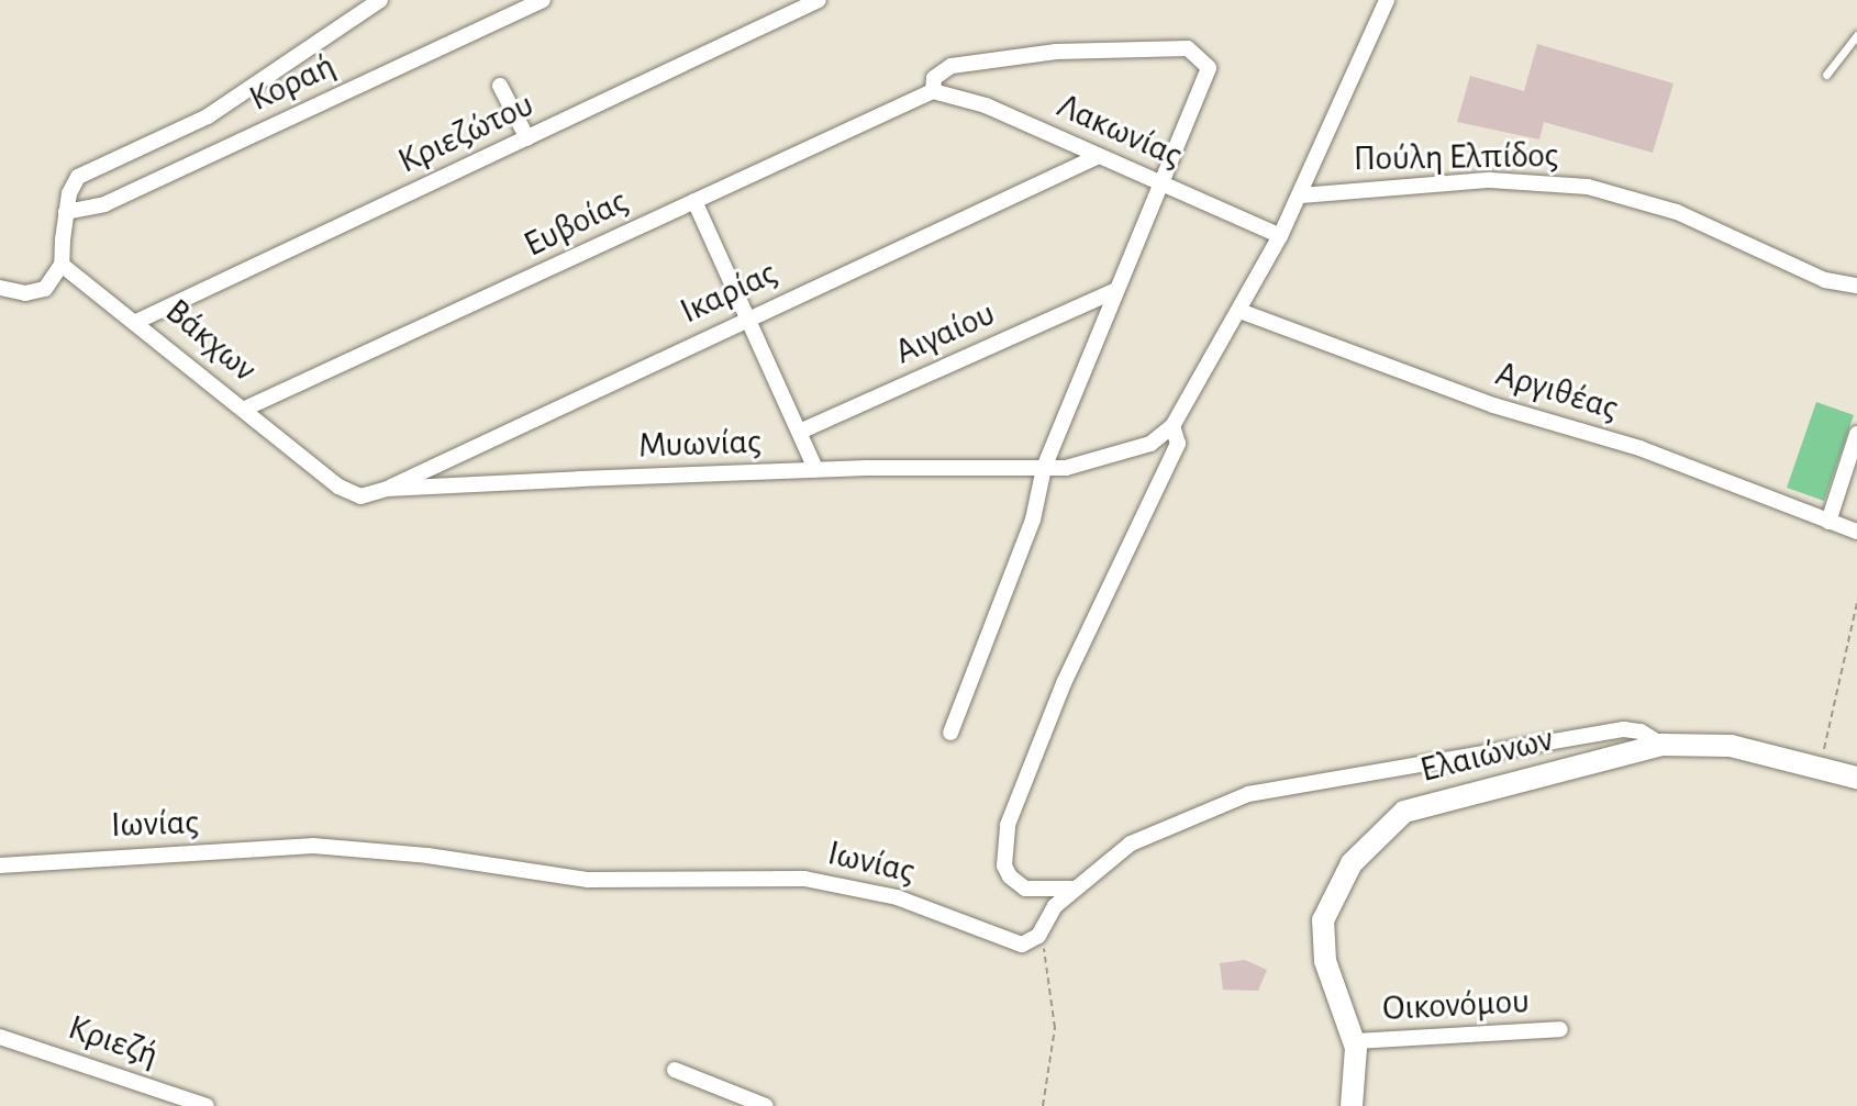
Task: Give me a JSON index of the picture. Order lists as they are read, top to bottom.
{
  "streets": {
    "main road": ["Ελαιώνων"],
    "street": [
      "Κοραή",
      "Λακωνίας",
      "Κριεζώτου",
      "Πούλη Ελπίδος",
      "Ευβοίας",
      "Ικαρίας",
      "Αιγαίου",
      "Βάκχων",
      "Αργιθέας",
      "Μυωνίας",
      "Ιωνίας",
      "Οικονόμου",
      "Κριεζή"
    ]
  },
  "crossings": [
    ["Λακωνίας", "Ευβοίας"],
    ["Λακωνίας", "Ικαρίας"],
    ["Κριεζώτου", "Βάκχων"],
    ["Ευβοίας", "Βάκχων"],
    ["Ικαρίας", "Μυωνίας"],
    ["Βάκχων", "Μυωνίας"],
    ["Ελαιώνων", "Οικονόμου"]
  ]
}
